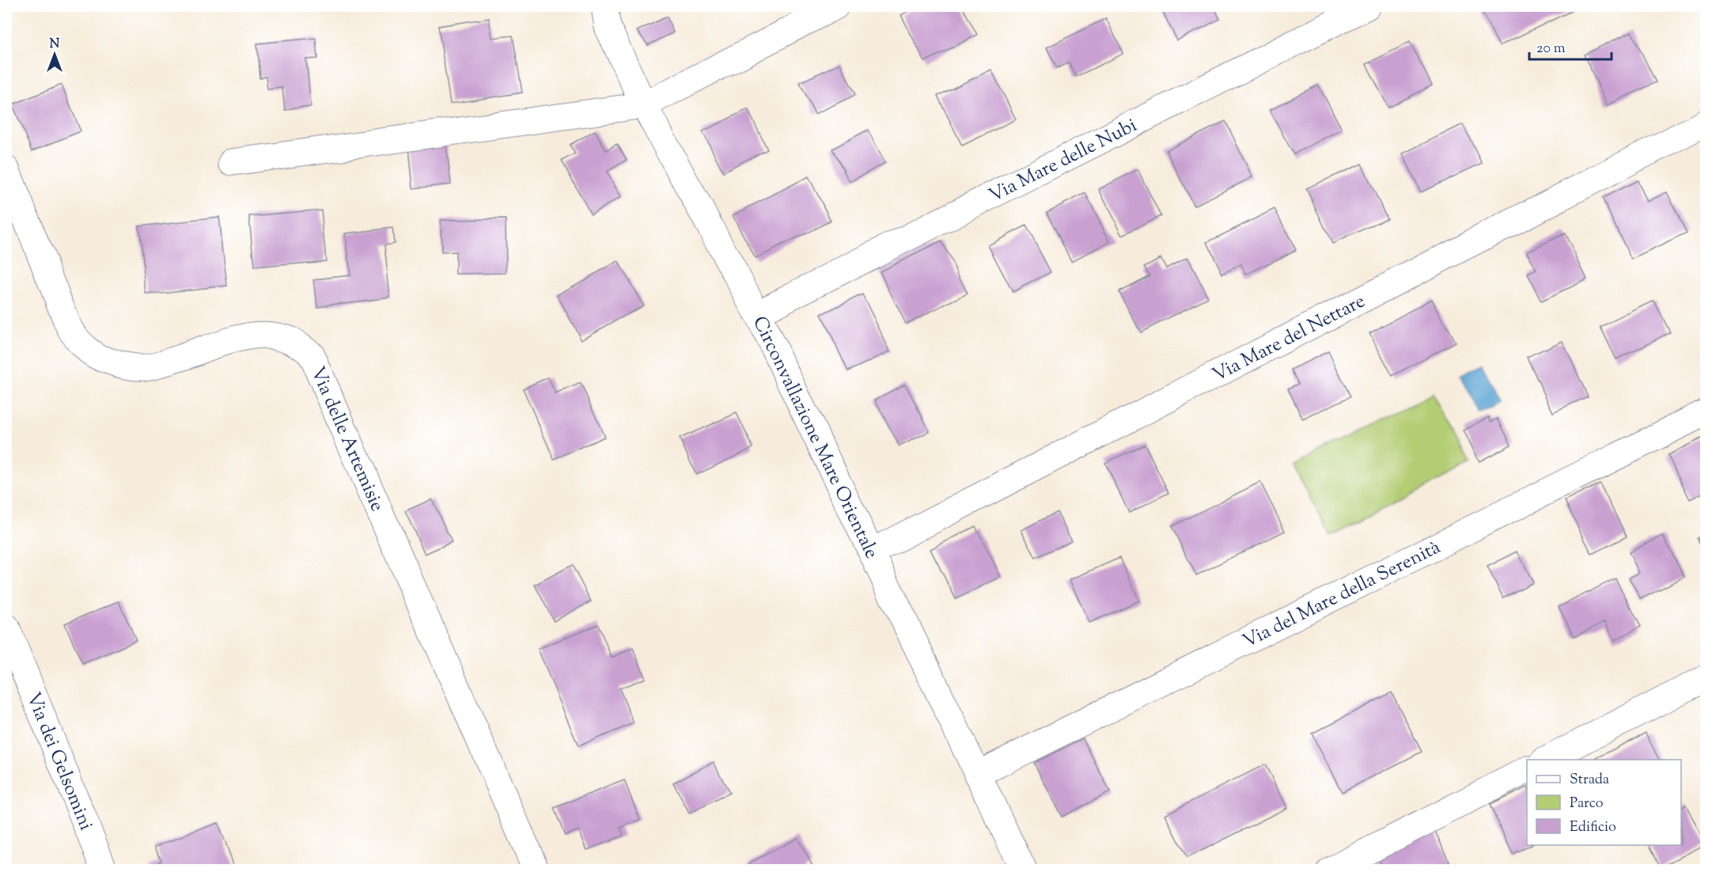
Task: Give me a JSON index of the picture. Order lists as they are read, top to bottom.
{
  "streets": {
    "street": [
      "Via Mare delle Nubi",
      "Via Mare del Nettare",
      "Circonvallazione Mare Orientale",
      "Via delle Artemisie",
      "Via del Mare della Serenità",
      "Via dei Gelsomini"
    ]
  },
  "crossings": [
    ["Via Mare delle Nubi", "Circonvallazione Mare Orientale"],
    ["Via Mare del Nettare", "Circonvallazione Mare Orientale"],
    ["Circonvallazione Mare Orientale", "Via del Mare della Serenità"]
  ],
  "legend": ["Strada", "Parco", "Edificio"],
  "scale_bar": "20 m",
  "north": "top"
}
